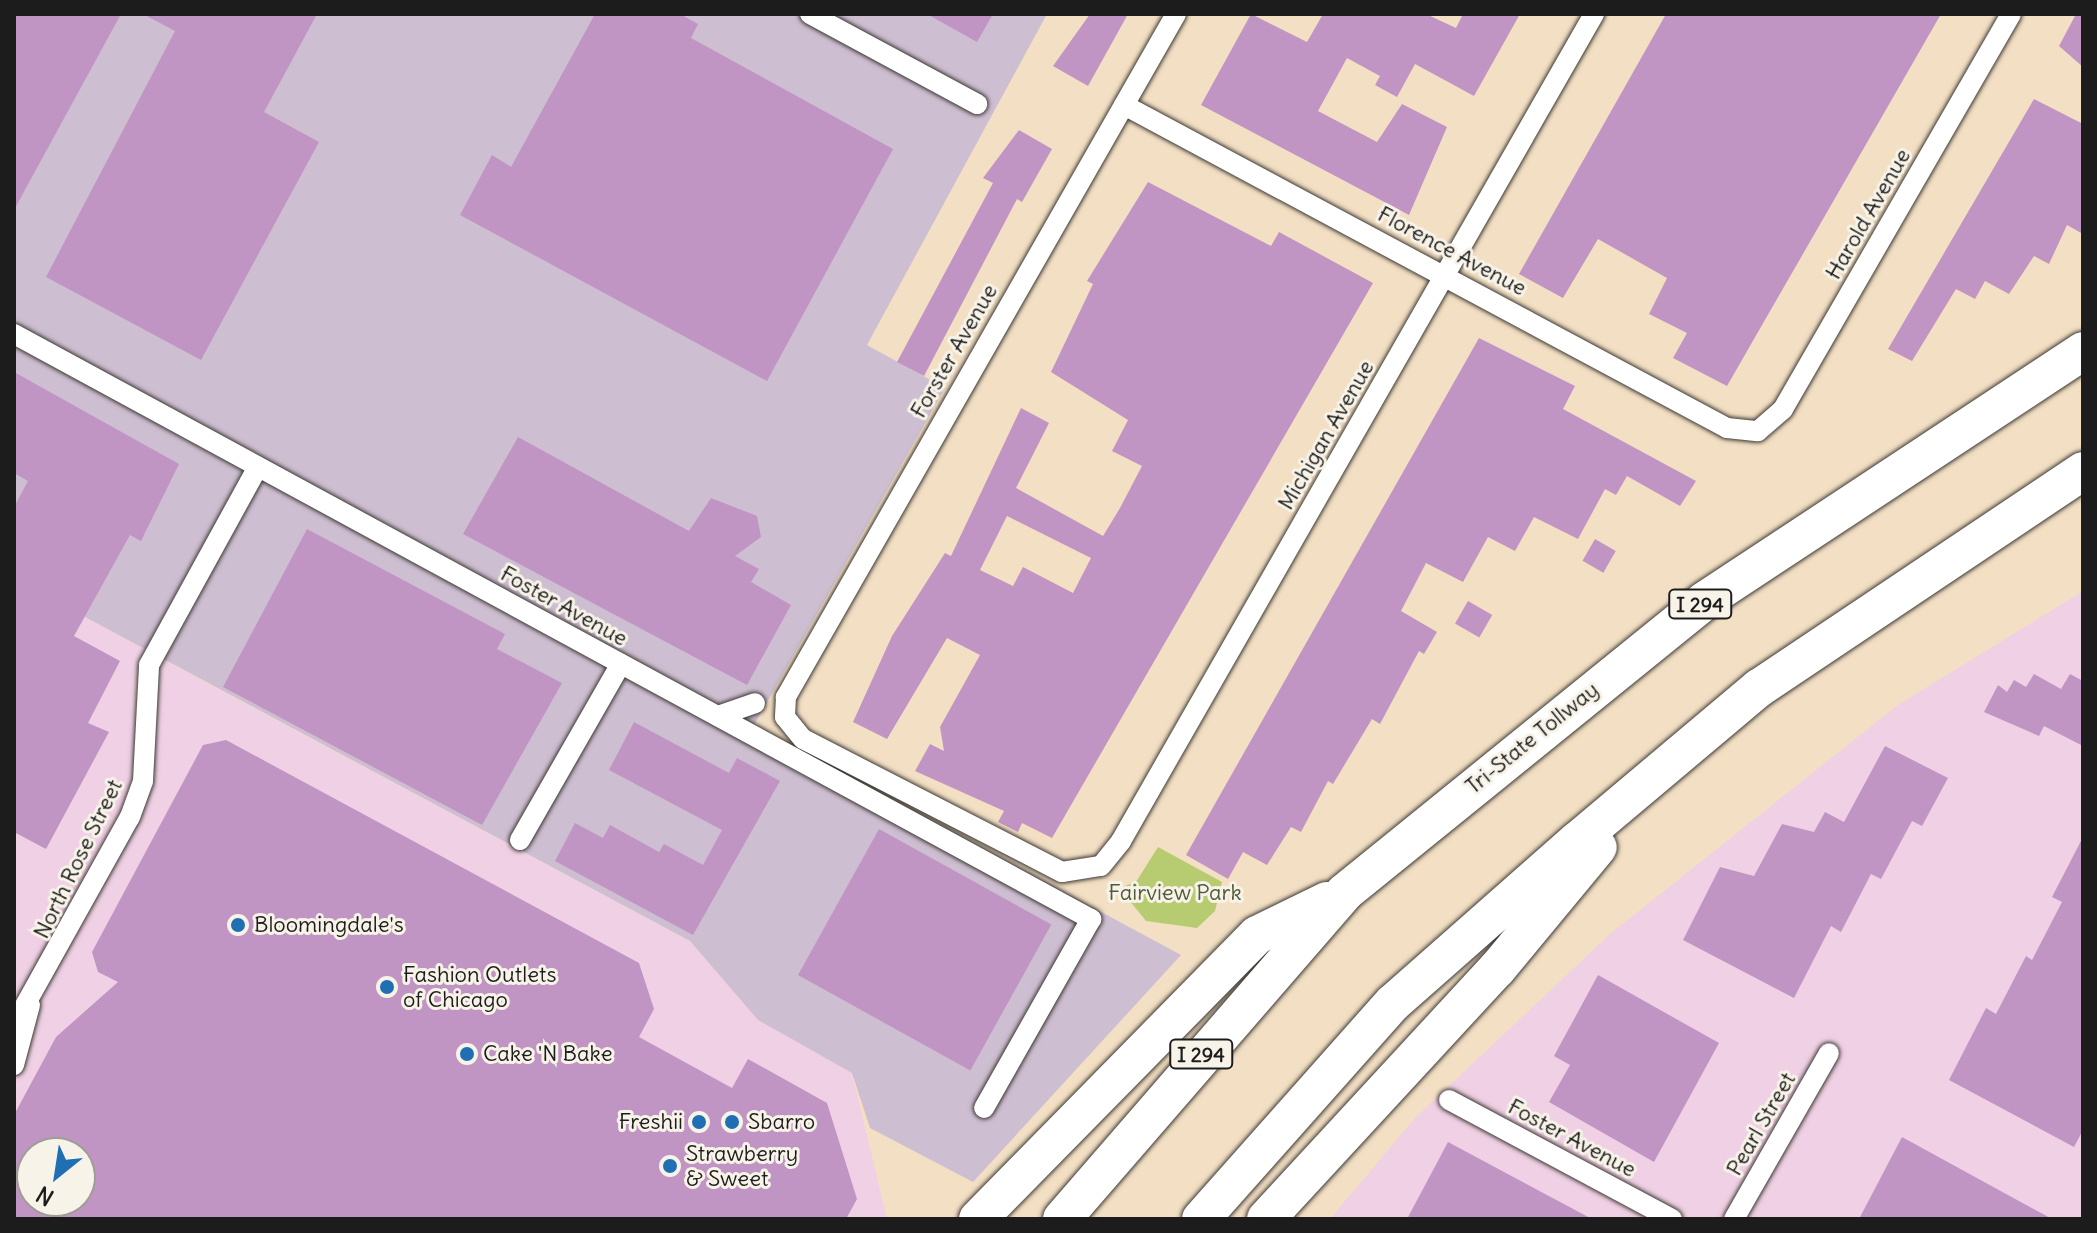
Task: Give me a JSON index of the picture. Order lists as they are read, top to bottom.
{
  "streets": {
    "highway": ["I 294", "Tri-State Tollway"],
    "street": [
      "Harold Avenue",
      "Florence Avenue",
      "Forster Avenue",
      "Michigan Avenue",
      "Foster Avenue",
      "North Rose Street",
      "Pearl Street"
    ]
  },
  "crossings": [
    ["Harold Avenue", "Florence Avenue"],
    ["Florence Avenue", "Forster Avenue"],
    ["Florence Avenue", "Michigan Avenue"],
    ["Forster Avenue", "Michigan Avenue"],
    ["Foster Avenue", "North Rose Street"]
  ],
  "parks": ["Fairview Park"],
  "places": [
    "Bloomingdale's",
    "Fashion Outlets of Chicago",
    "Cake 'N Bake",
    "Freshii",
    "Sbarro",
    "Strawberry & Sweet"
  ],
  "north": "bottom left"
}
